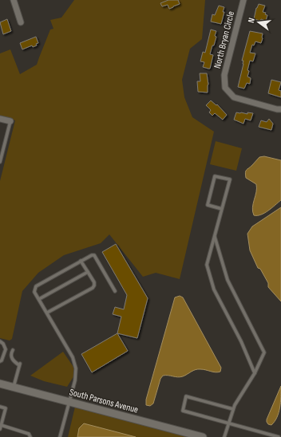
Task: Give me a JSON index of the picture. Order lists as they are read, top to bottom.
{
  "streets": {
    "street": ["North Bryan Circle", "South Parsons Avenue"]
  },
  "north": "left"
}
